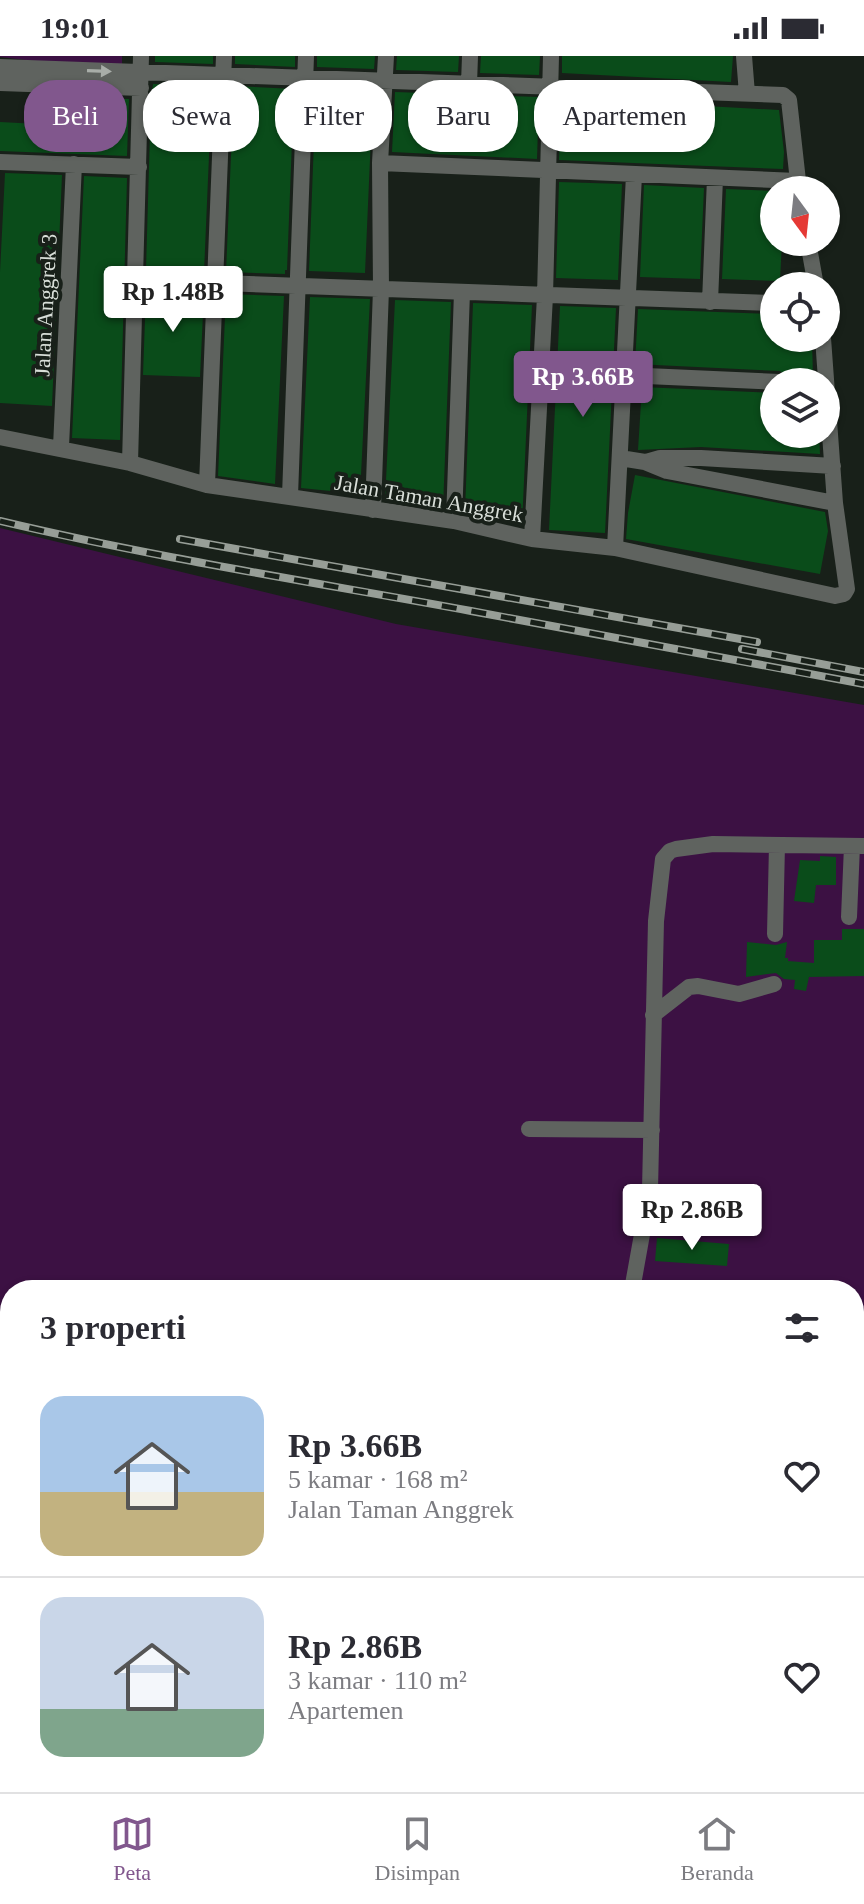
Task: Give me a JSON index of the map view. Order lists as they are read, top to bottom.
{
  "streets": {
    "street": ["Jalan Anggrek 3", "Jalan Taman Anggrek"]
  },
  "crossings": [
    ["Jalan Anggrek 3", "Jalan Taman Anggrek"]
  ],
  "north": "bottom",
  "page": {
    "status": "19:01",
    "chip": [
      "Beli",
      "Sewa",
      "Filter",
      "Baru",
      "Apartemen"
    ],
    "price": ["Rp 1.48B", "Rp 3.66B", "Rp 2.86B"],
    "heading": "3 properti",
    "list": [
      {
        "name": "Rp 3.66B",
        "note": "5 kamar · 168 m² · Jalan Taman Anggrek"
      },
      {
        "name": "Rp 2.86B",
        "note": "3 kamar · 110 m² · Apartemen"
      }
    ],
    "tabs": ["Peta", "Disimpan", "Beranda"]
  }
}
